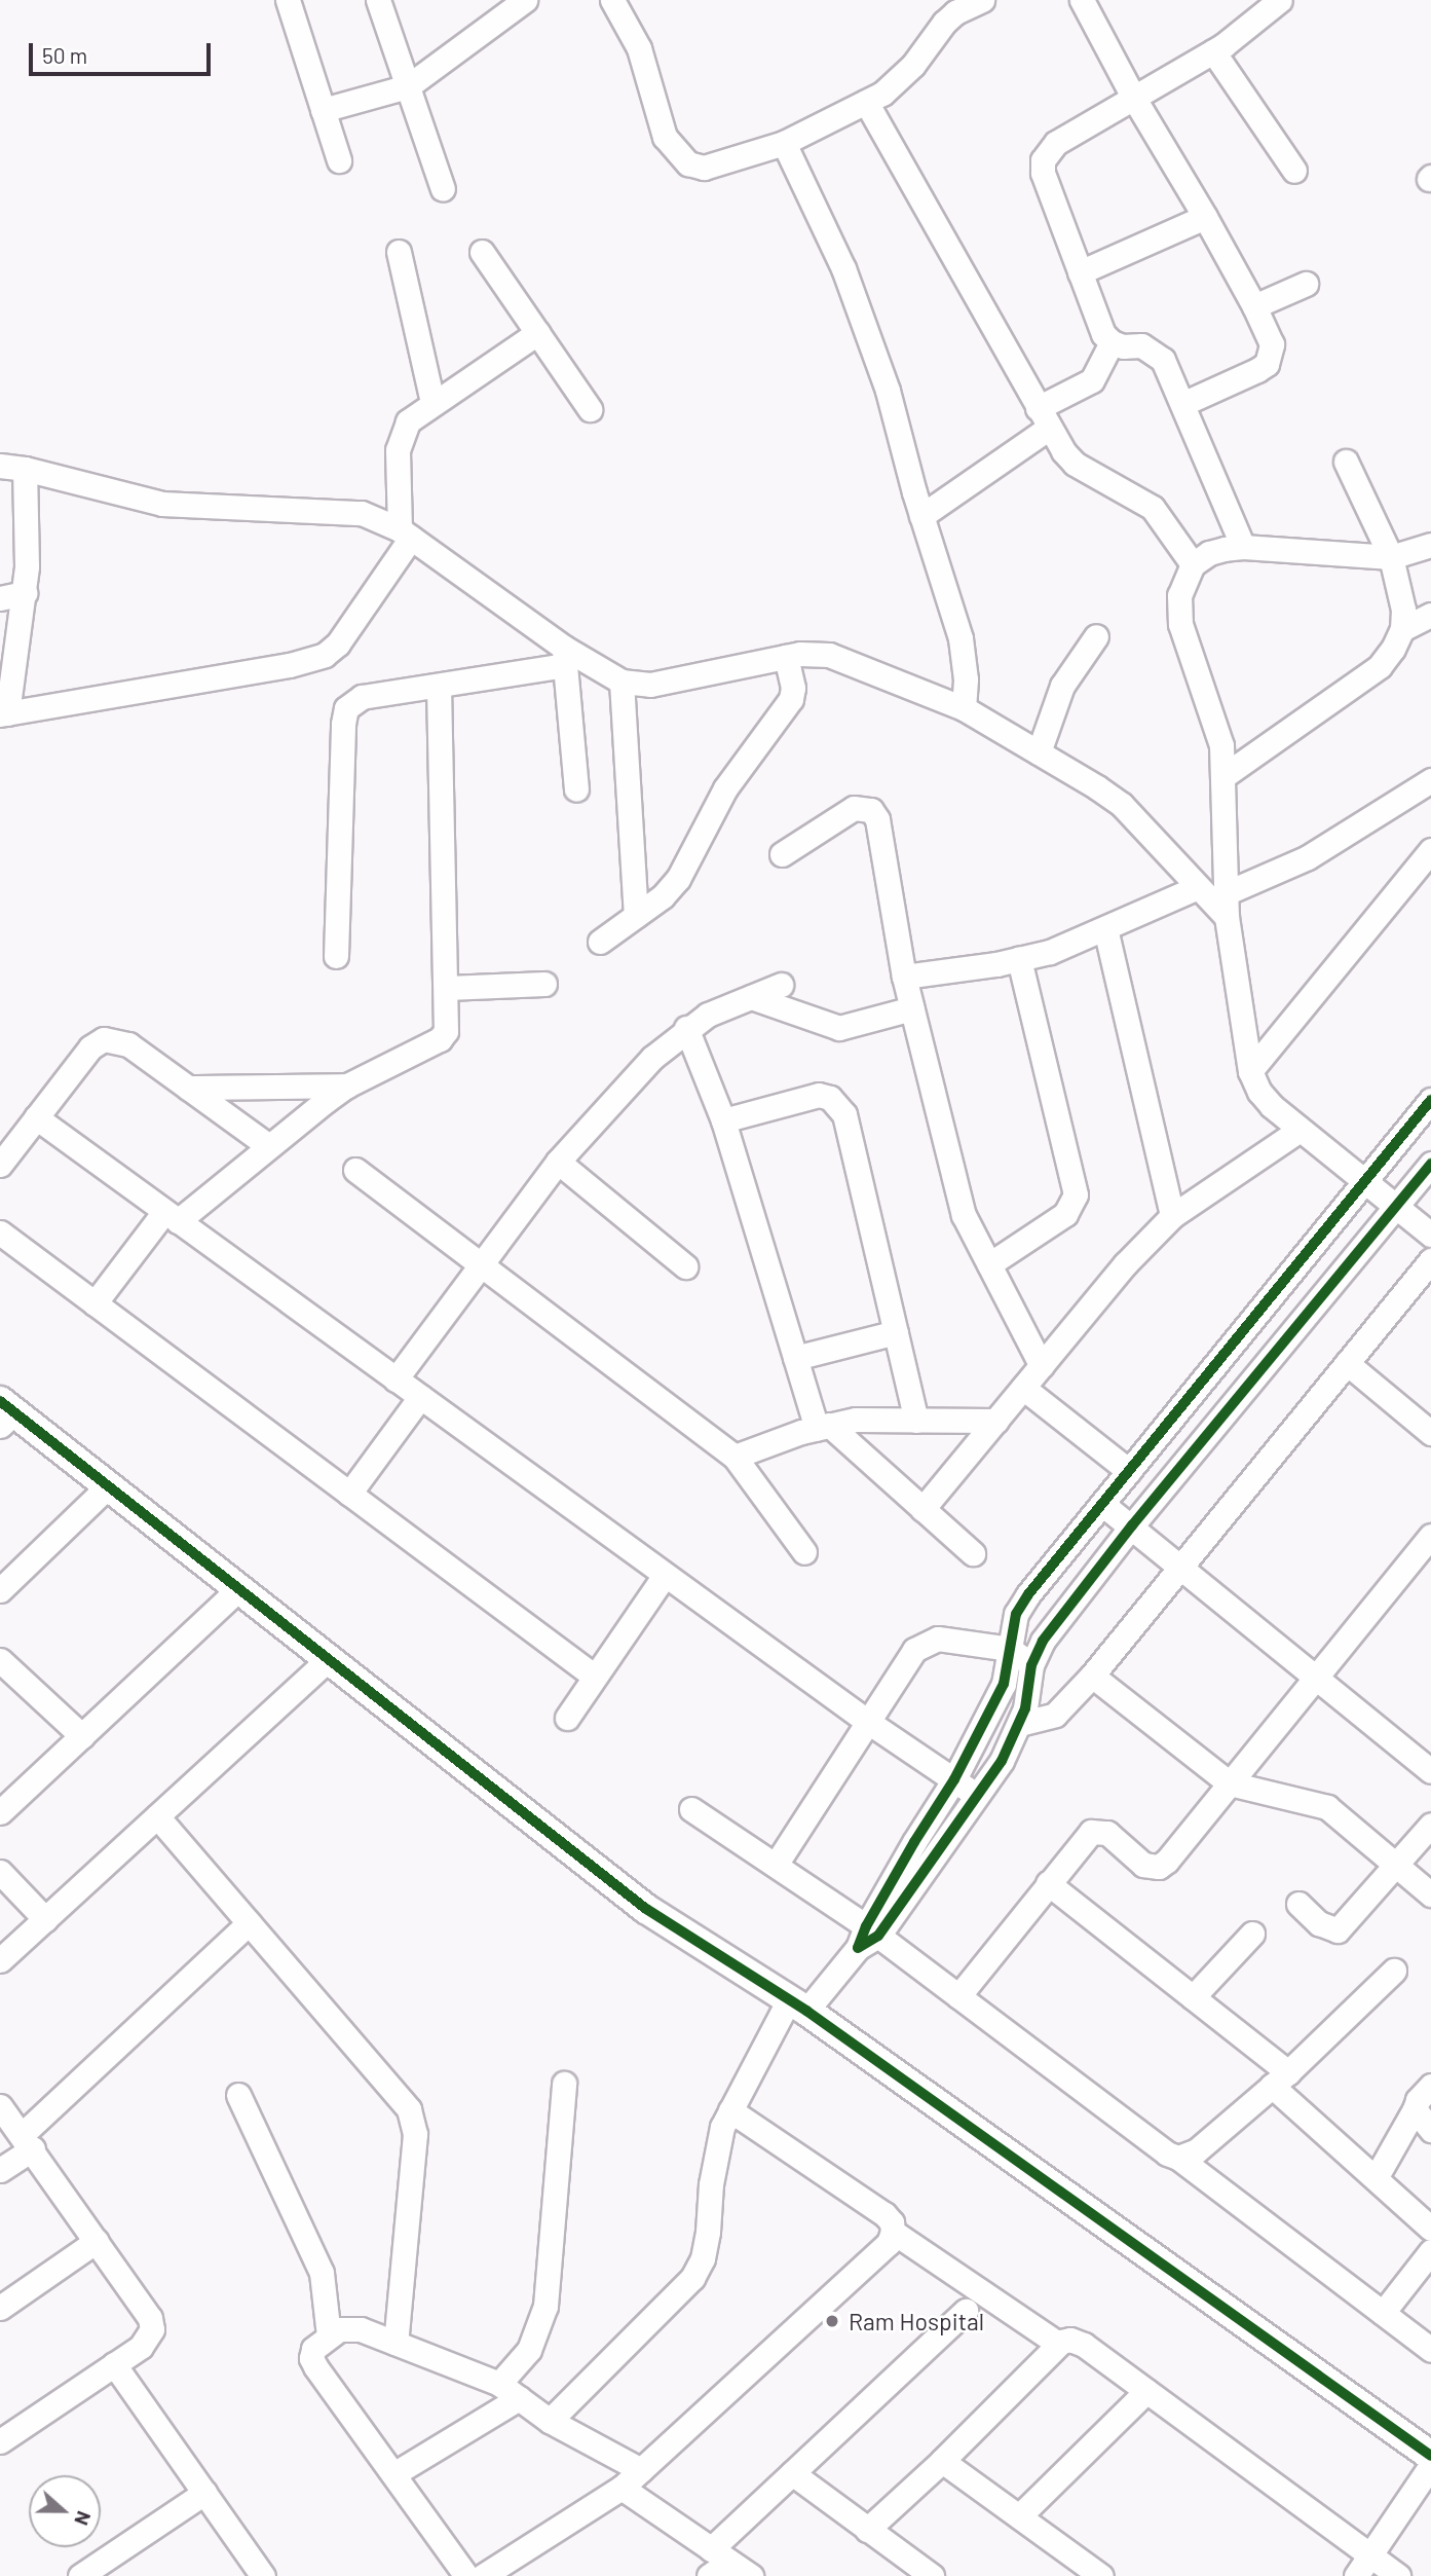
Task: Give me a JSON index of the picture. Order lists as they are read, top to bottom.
{
  "places": ["Ram Hospital"],
  "scale_bar": "50 m",
  "north": "right"
}
